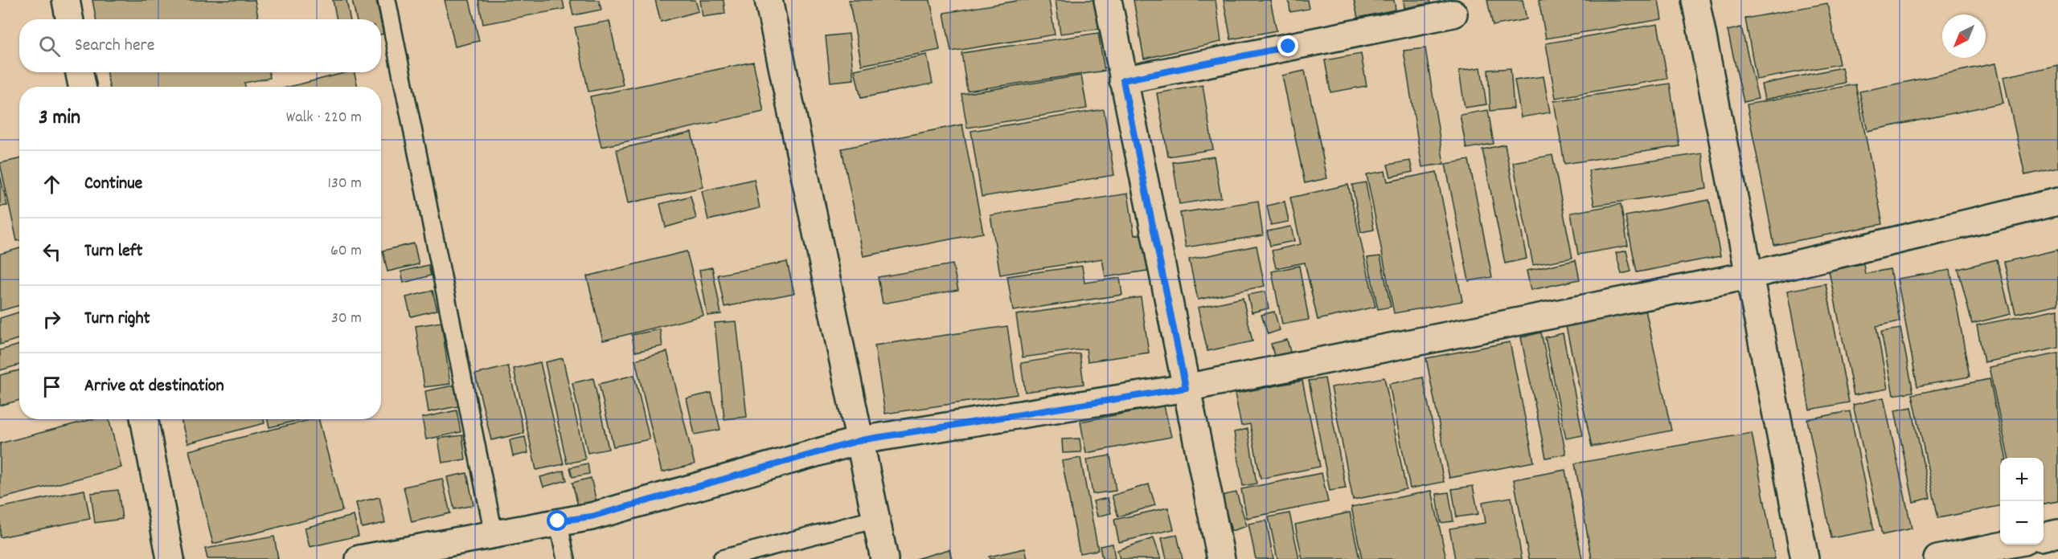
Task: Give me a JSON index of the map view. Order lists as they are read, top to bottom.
{
  "north": "bottom left",
  "page": {
    "search": "Search here",
    "heading": ["3 min", "Walk · 220 m"],
    "list": [
      ["Continue", "130 m"],
      ["Turn left", "60 m"],
      ["Turn right", "30 m"],
      "Arrive at destination"
    ],
    "map_buttons": ["+", "−"]
  }
}
